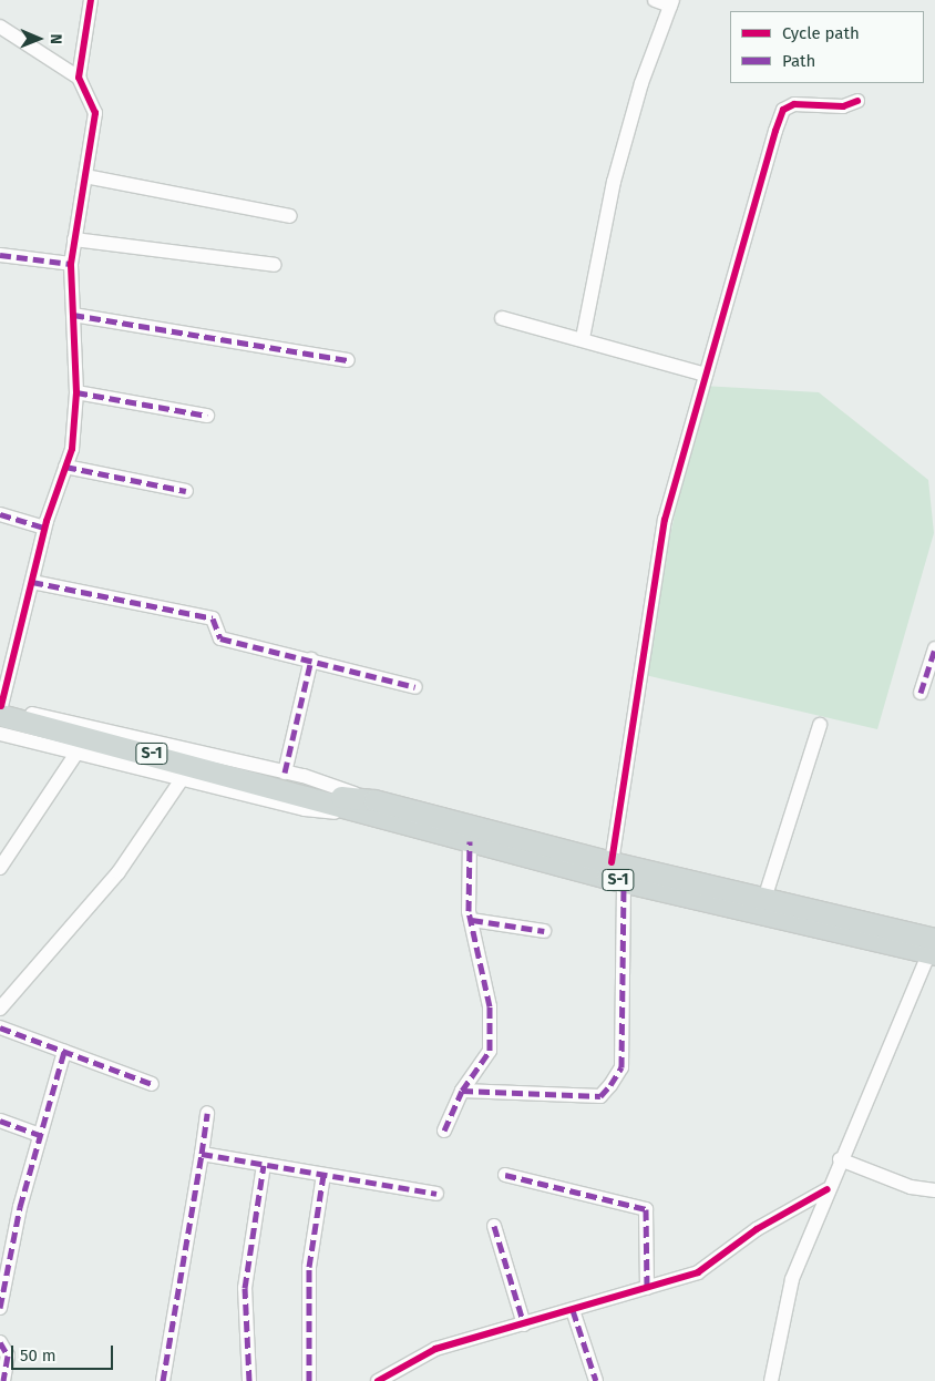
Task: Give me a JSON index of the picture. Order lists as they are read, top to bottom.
{
  "streets": {
    "main road": ["S-1"]
  },
  "legend": ["Cycle path", "Path"],
  "scale_bar": "50 m",
  "north": "right"
}
